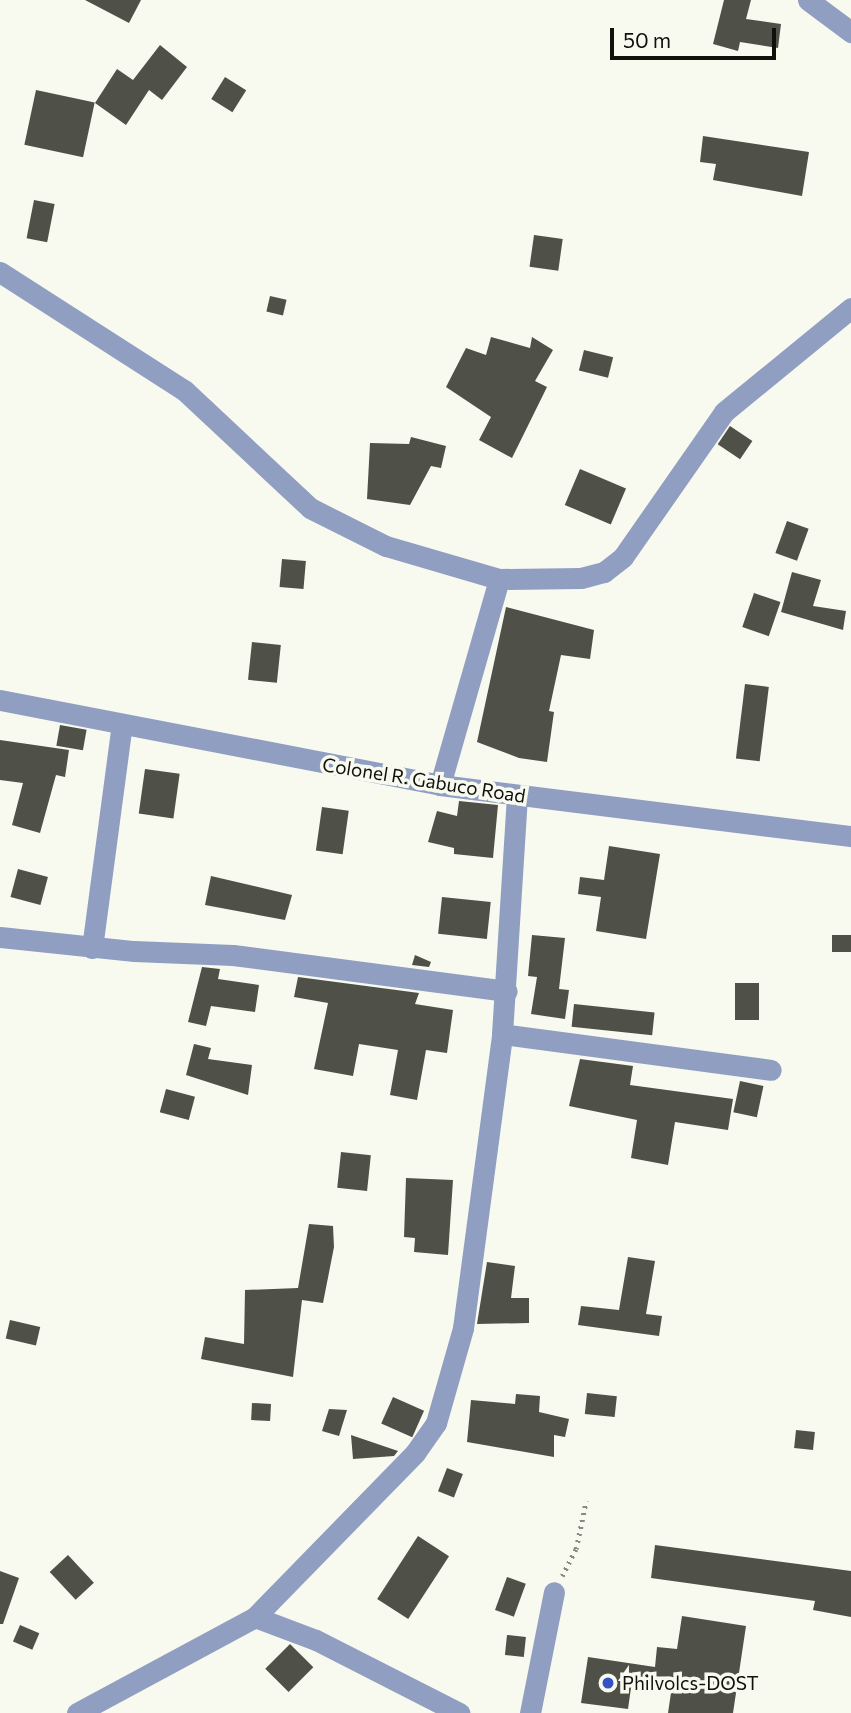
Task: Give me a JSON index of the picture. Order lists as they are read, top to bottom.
{
  "streets": {
    "street": ["Colonel R. Gabuco Road"]
  },
  "places": ["Philvolcs-DOST"],
  "scale_bar": "50 m"
}
